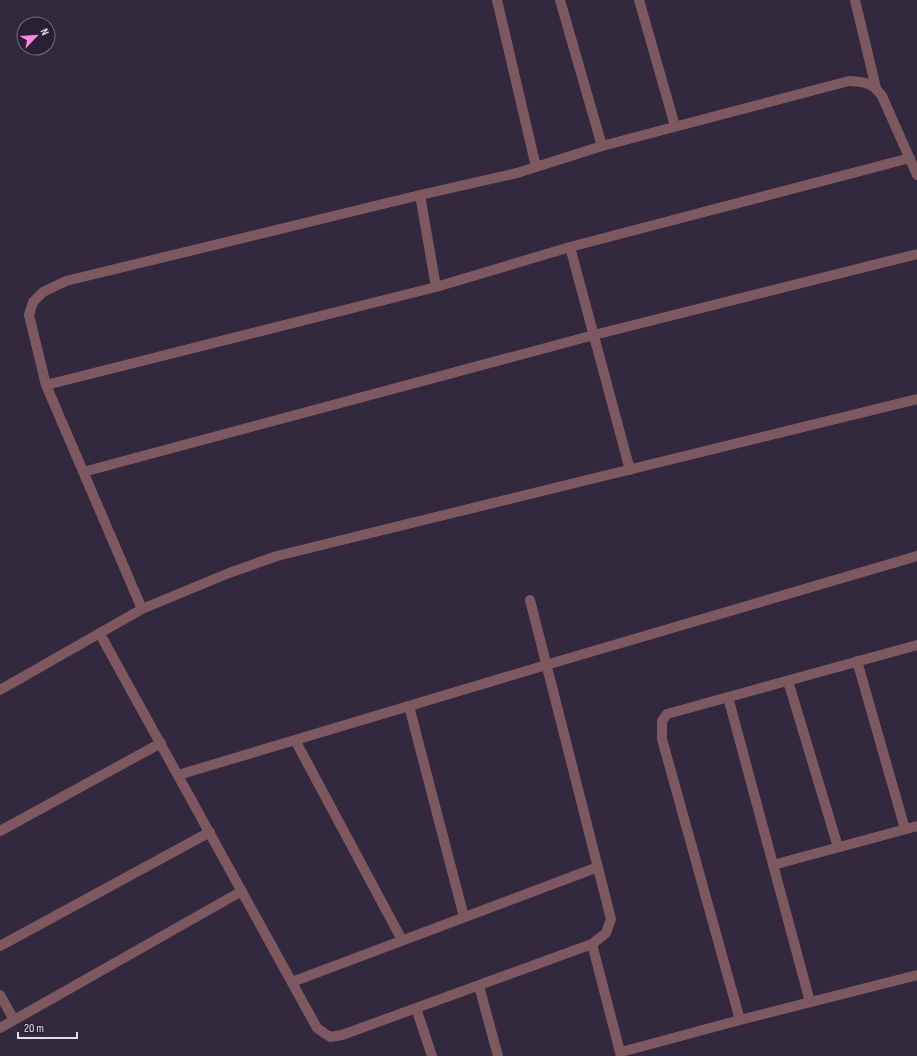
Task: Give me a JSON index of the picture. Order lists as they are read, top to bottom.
{
  "scale_bar": "20 m",
  "north": "top right"
}
